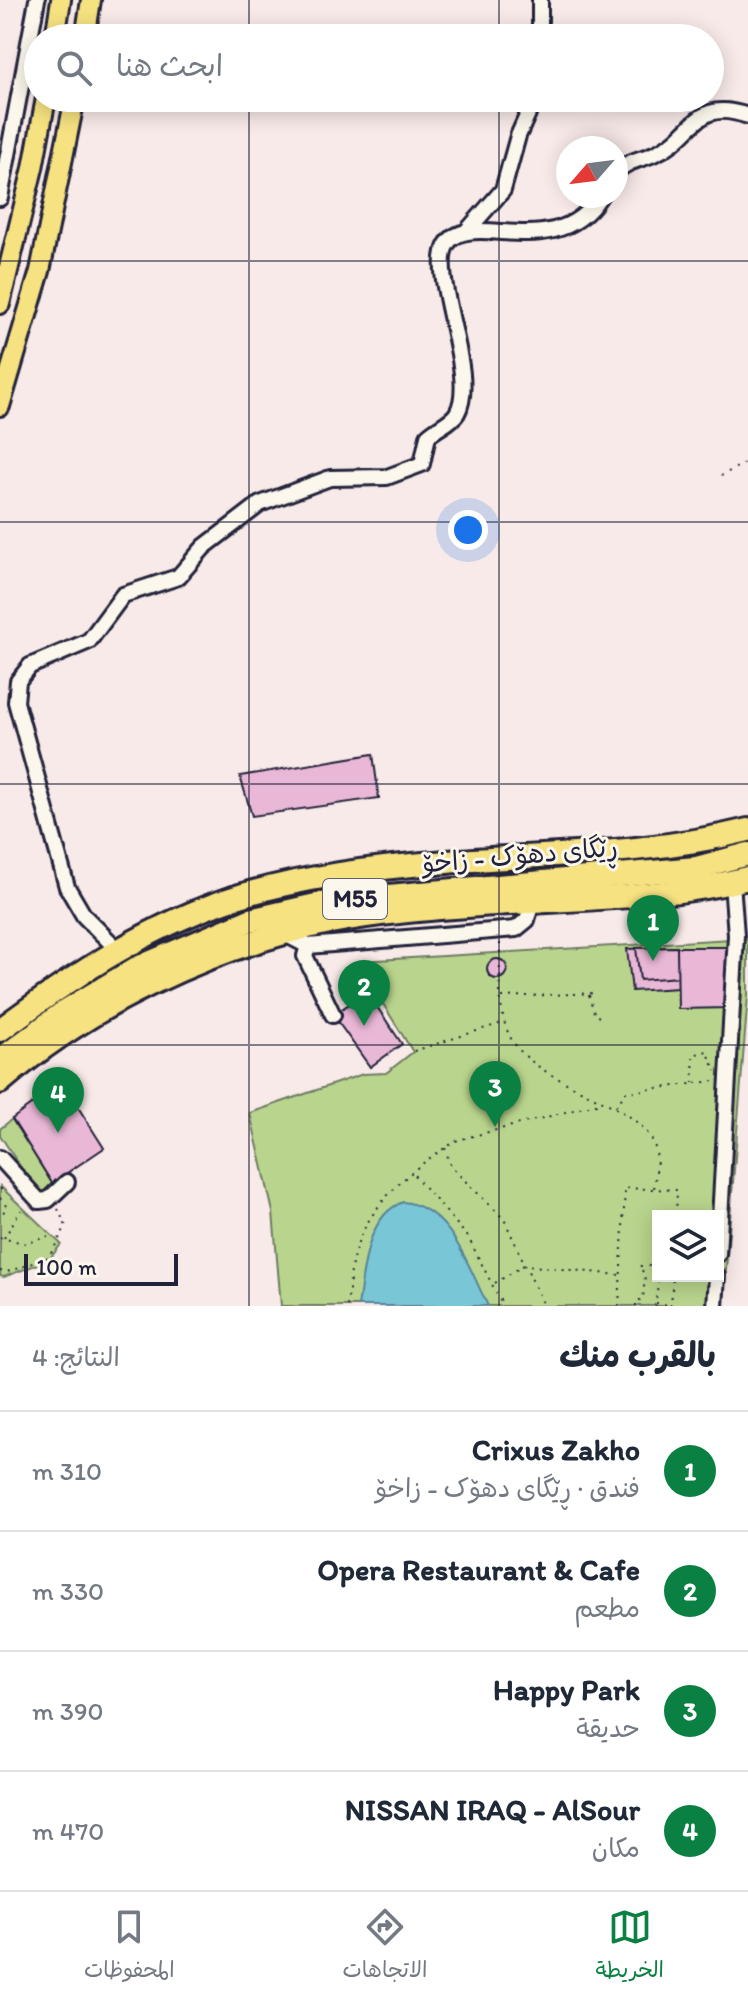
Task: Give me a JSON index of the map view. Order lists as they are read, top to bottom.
{
  "streets": {
    "highway": ["ڕێگای دهۆک - زاخۆ", "M55"]
  },
  "scale_bar": "100 m",
  "north": "bottom left",
  "page": {
    "search": "ابحث هنا",
    "pins": [
      "1",
      "2",
      "3",
      "4"
    ],
    "scale": "100 m",
    "heading": ["بالقرب منك", "النتائج: 4"],
    "list": [
      {
        "mark": "1",
        "name": "Crixus Zakho",
        "note": "فندق · ڕێگای دهۆک - زاخۆ",
        "value": "310 m"
      },
      {
        "mark": "2",
        "name": "Opera Restaurant & Cafe",
        "note": "مطعم",
        "value": "330 m"
      },
      {
        "mark": "3",
        "name": "Happy Park",
        "note": "حديقة",
        "value": "390 m"
      },
      {
        "mark": "4",
        "name": "NISSAN IRAQ - AlSour",
        "note": "مكان",
        "value": "470 m"
      }
    ],
    "nav": ["الخريطة", "الاتجاهات", "المحفوظات"]
  }
}
